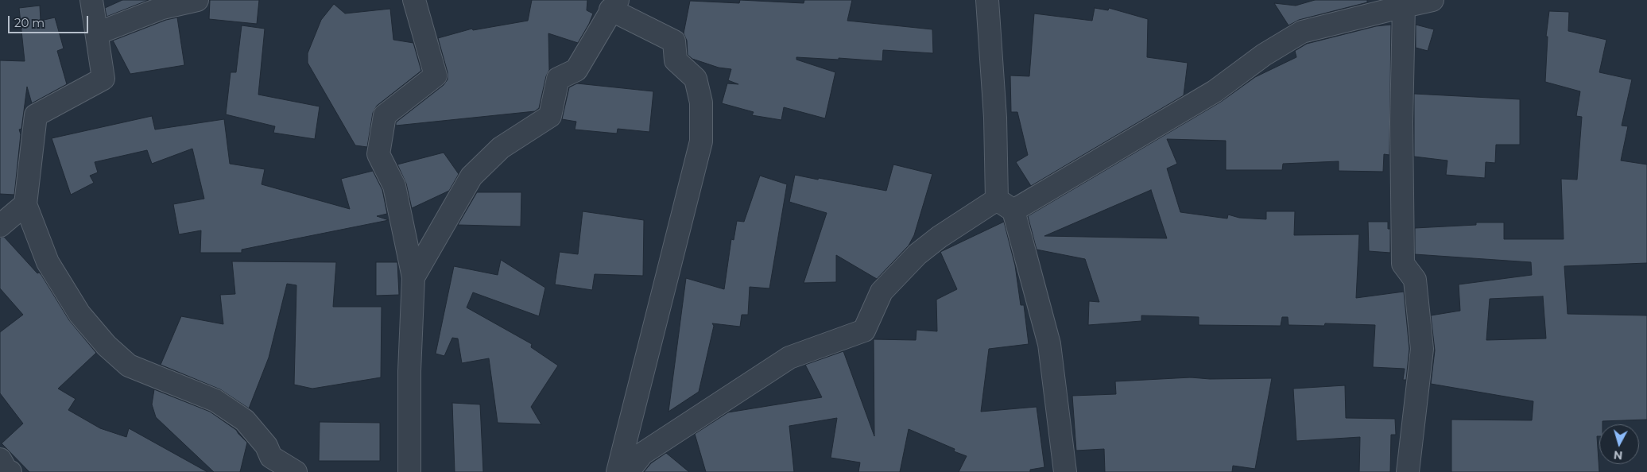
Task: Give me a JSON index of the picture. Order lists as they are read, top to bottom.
{
  "scale_bar": "20 m",
  "north": "bottom"
}
